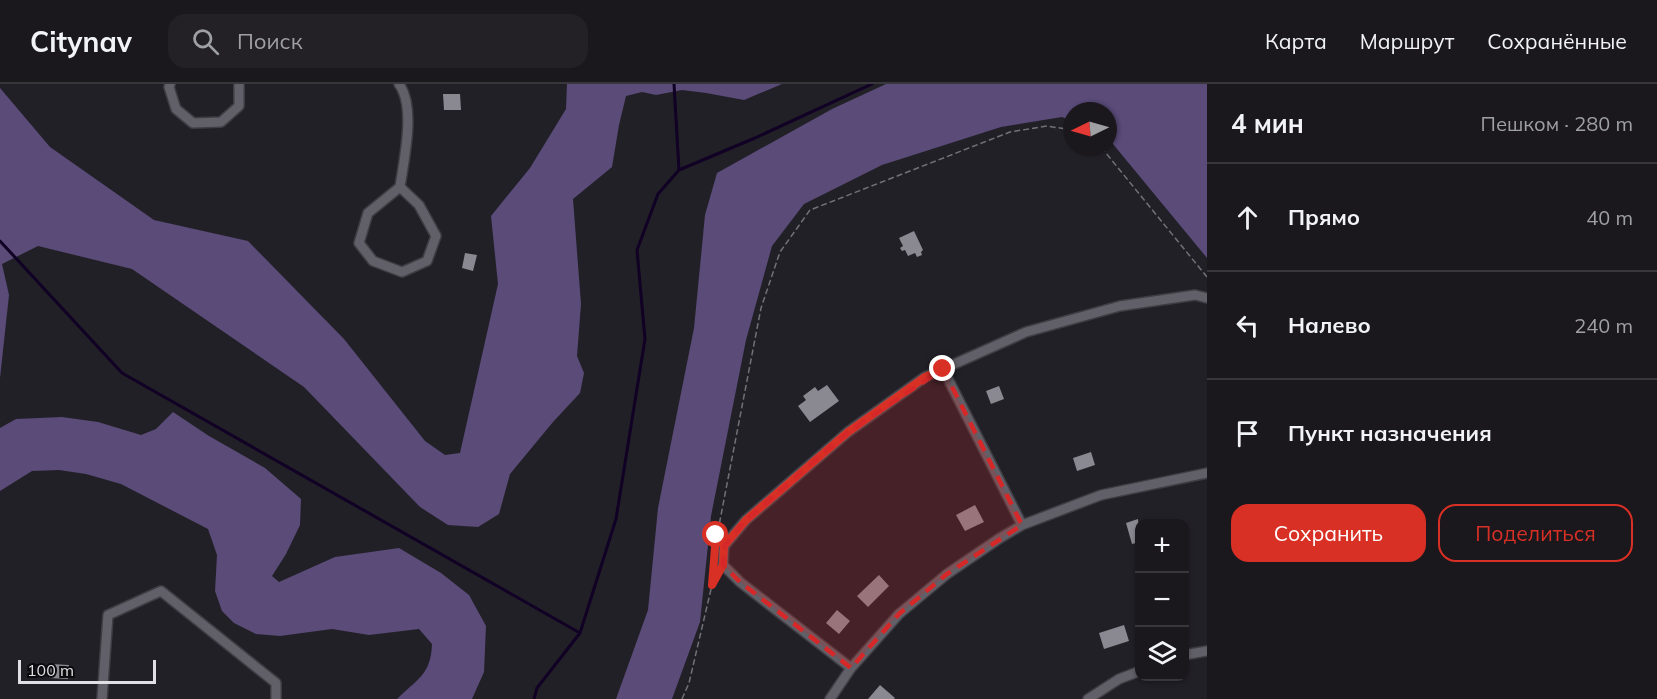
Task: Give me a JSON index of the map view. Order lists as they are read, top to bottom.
{
  "scale_bar": "100 m",
  "north": "left",
  "page": {
    "header": "Citynav",
    "search": "Поиск",
    "nav": ["Карта", "Маршрут", "Сохранённые"],
    "heading": ["4 мин", "Пешком · 280 m"],
    "list": [
      ["Прямо", "40 m"],
      ["Налево", "240 m"],
      "Пункт назначения"
    ],
    "buttons": ["Сохранить", "Поделиться"],
    "map_buttons": ["+", "−"],
    "scale": "100 m"
  }
}
